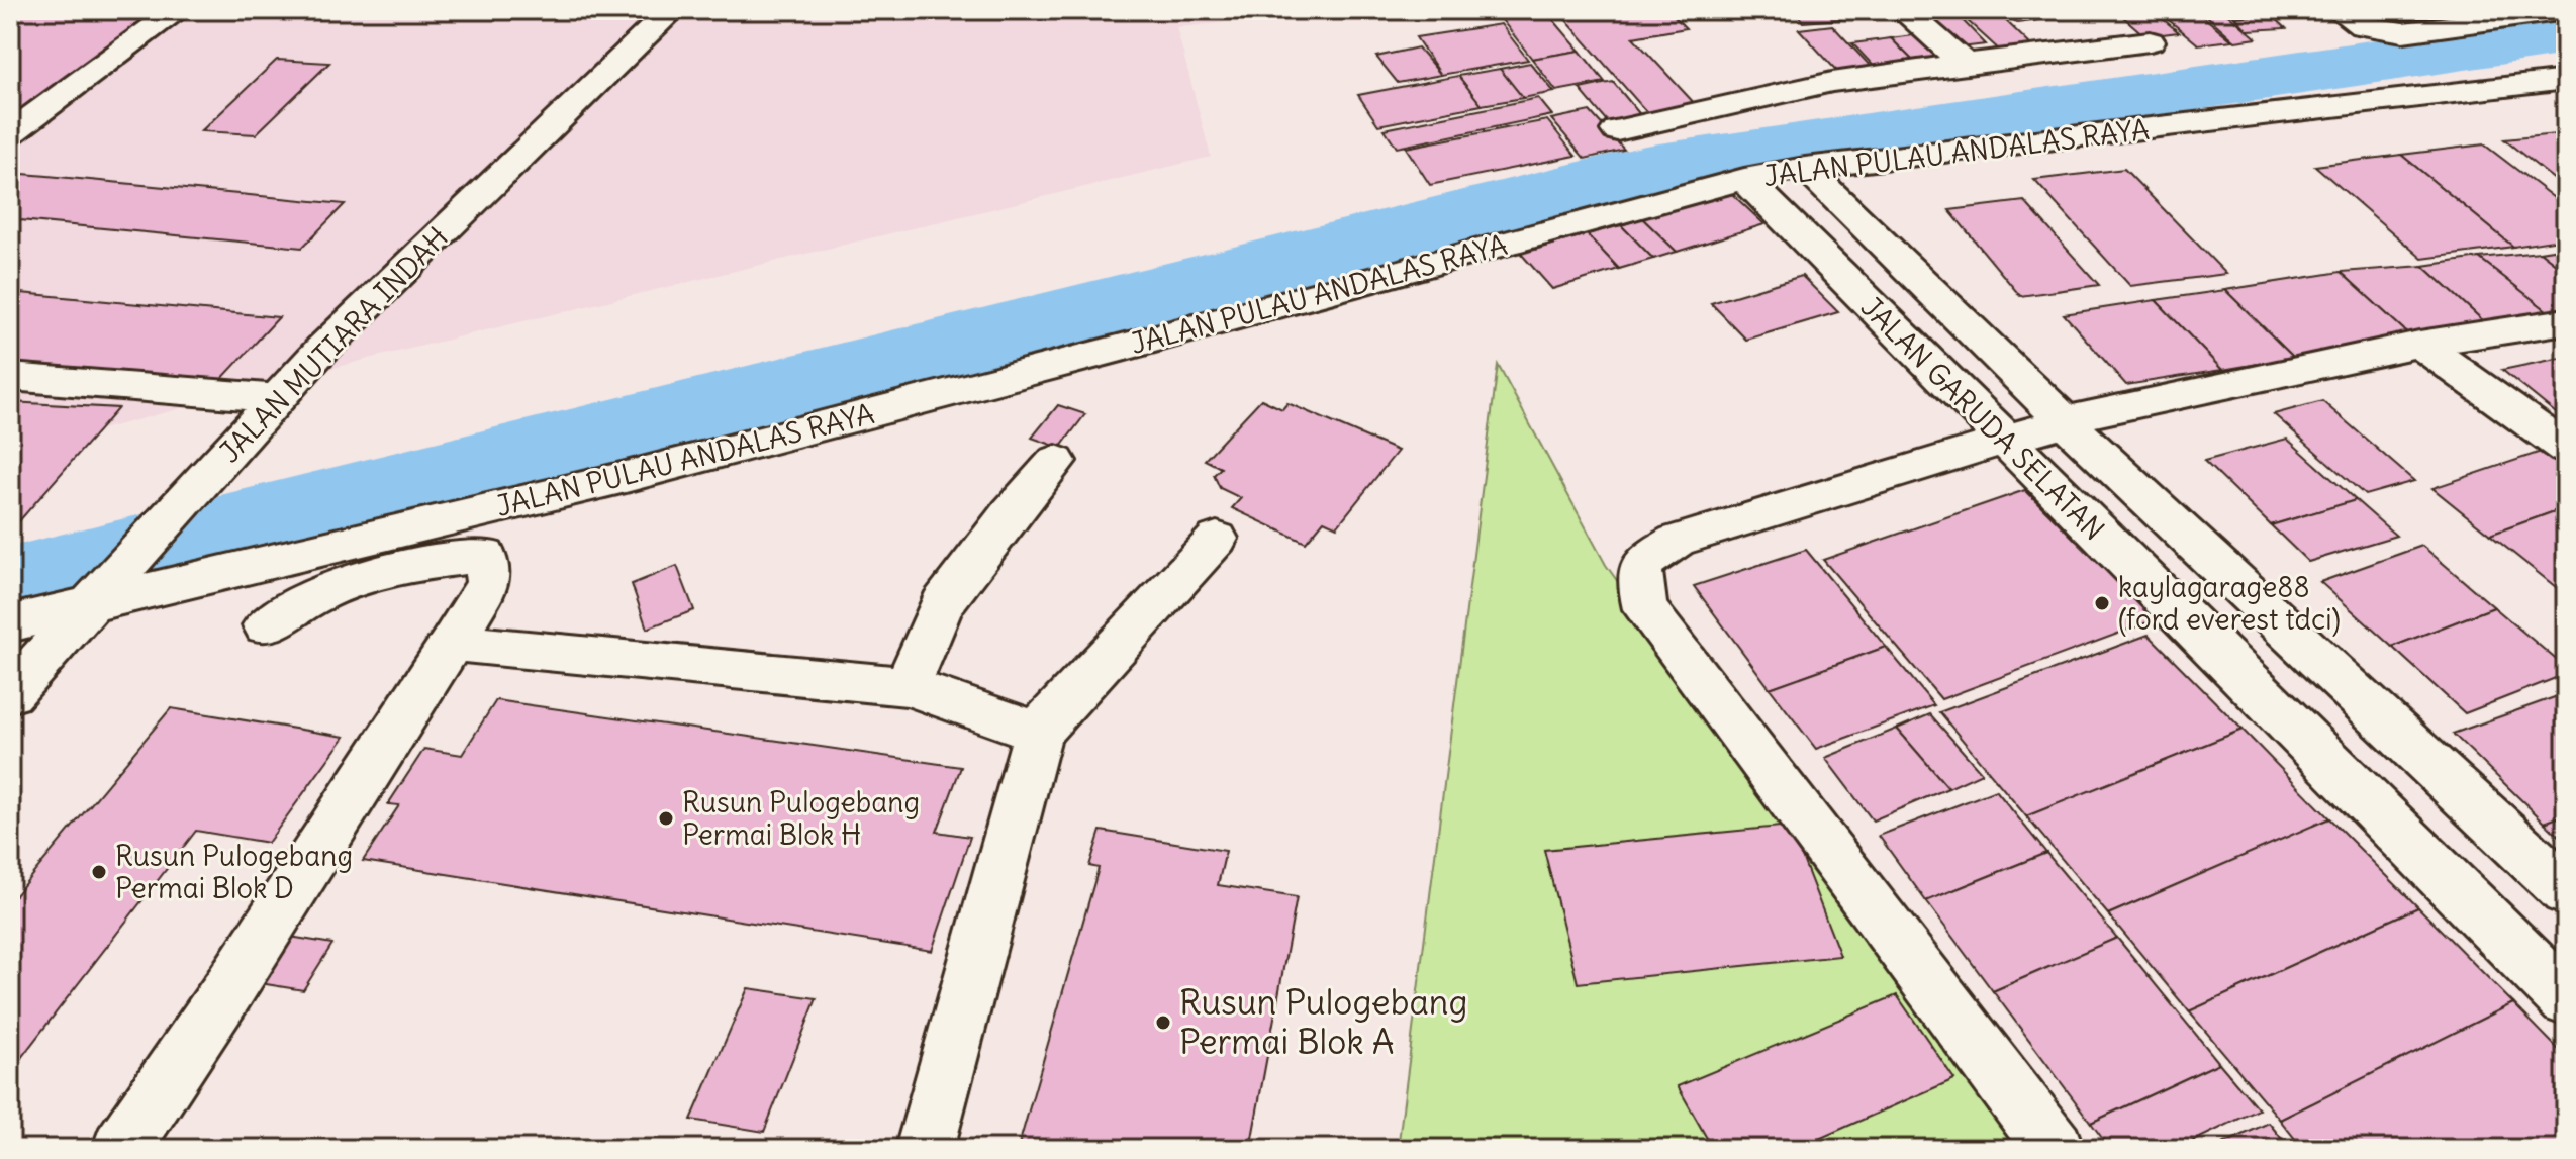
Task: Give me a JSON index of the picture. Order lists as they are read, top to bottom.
{
  "streets": {
    "street": ["JALAN PULAU ANDALAS RAYA", "JALAN MUTIARA INDAH", "JALAN GARUDA SELATAN"]
  },
  "crossings": [
    ["JALAN PULAU ANDALAS RAYA", "JALAN MUTIARA INDAH"],
    ["JALAN PULAU ANDALAS RAYA", "JALAN GARUDA SELATAN"]
  ],
  "places": [
    "kaylagarage88 (ford everest tdci)",
    "Rusun Pulogebang Permai Blok H",
    "Rusun Pulogebang Permai Blok D",
    "Rusun Pulogebang Permai Blok A"
  ]
}
